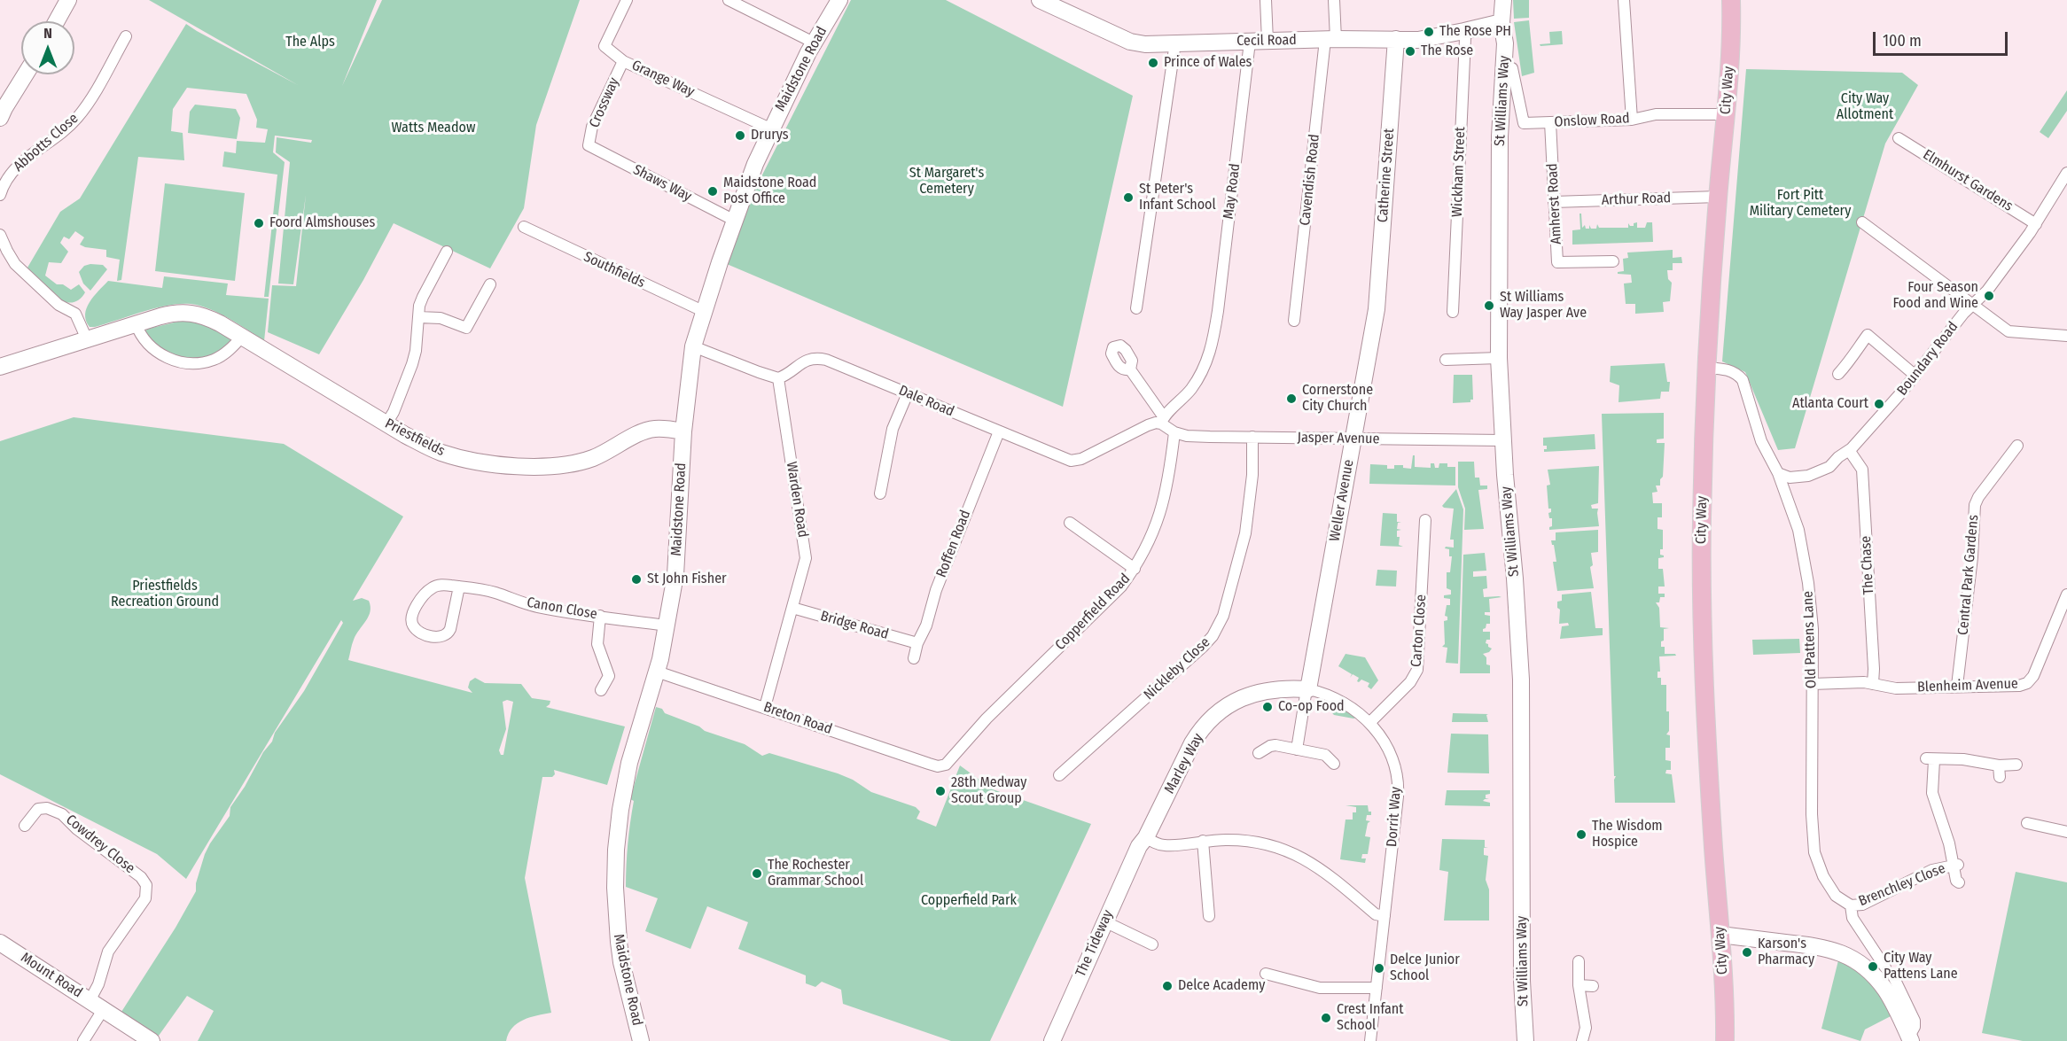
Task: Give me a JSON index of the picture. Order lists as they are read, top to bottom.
{
  "streets": {
    "main road": ["City Way"],
    "street": [
      "Cecil Road",
      "Maidstone Road",
      "Grange Way",
      "St Williams Way",
      "Crossway",
      "Onslow Road",
      "Abbotts Close",
      "Wickham Street",
      "Catherine Street",
      "Cavendish Road",
      "Elmhurst Gardens",
      "Shaws Way",
      "May Road",
      "Arthur Road",
      "Amherst Road",
      "Southfields",
      "Boundary Road",
      "Dale Road",
      "Priestfields",
      "Jasper Avenue",
      "Warden Road",
      "Weller Avenue",
      "Roffen Road",
      "The Chase",
      "Central Park Gardens",
      "Canon Close",
      "Copperfield Road",
      "Bridge Road",
      "Carton Close",
      "Old Pattens Lane",
      "Nickleby Close",
      "Blenheim Avenue",
      "Breton Road",
      "Marley Way",
      "Dorrit Way",
      "Cowdrey Close",
      "Brenchley Close",
      "The Tideway",
      "Mount Road"
    ]
  },
  "crossings": [
    ["Cecil Road", "St Williams Way"],
    ["Cecil Road", "Wickham Street"],
    ["Cecil Road", "Catherine Street"],
    ["Cecil Road", "Cavendish Road"],
    ["Cecil Road", "May Road"],
    ["Maidstone Road", "Grange Way"],
    ["Maidstone Road", "Shaws Way"],
    ["Maidstone Road", "Southfields"],
    ["Maidstone Road", "Priestfields"],
    ["Maidstone Road", "Canon Close"],
    ["Maidstone Road", "Breton Road"],
    ["Grange Way", "Crossway"],
    ["City Way", "Onslow Road"],
    ["City Way", "Arthur Road"],
    ["City Way", "Old Pattens Lane"],
    ["St Williams Way", "Onslow Road"],
    ["St Williams Way", "Jasper Avenue"],
    ["Crossway", "Shaws Way"],
    ["Onslow Road", "Amherst Road"],
    ["Catherine Street", "Weller Avenue"],
    ["Elmhurst Gardens", "Boundary Road"],
    ["May Road", "Dale Road"],
    ["Arthur Road", "Amherst Road"],
    ["Boundary Road", "The Chase"],
    ["Boundary Road", "Old Pattens Lane"],
    ["Dale Road", "Warden Road"],
    ["Dale Road", "Roffen Road"],
    ["Jasper Avenue", "Weller Avenue"],
    ["Jasper Avenue", "Copperfield Road"],
    ["Jasper Avenue", "Nickleby Close"],
    ["Warden Road", "Bridge Road"],
    ["Warden Road", "Breton Road"],
    ["Weller Avenue", "Marley Way"],
    ["Weller Avenue", "Dorrit Way"],
    ["Roffen Road", "Bridge Road"],
    ["The Chase", "Blenheim Avenue"],
    ["Central Park Gardens", "Blenheim Avenue"],
    ["Copperfield Road", "Breton Road"],
    ["Carton Close", "Dorrit Way"],
    ["Old Pattens Lane", "Blenheim Avenue"],
    ["Old Pattens Lane", "Brenchley Close"],
    ["Marley Way", "Dorrit Way"],
    ["Marley Way", "The Tideway"],
    ["Cowdrey Close", "Mount Road"]
  ],
  "parks": [
    "The Alps",
    "City Way Allotment",
    "Watts Meadow",
    "St Margaret's Cemetery",
    "Fort Pitt Military Cemetery",
    "Priestfields Recreation Ground",
    "Copperfield Park"
  ],
  "places": [
    "The Rose PH",
    "The Rose",
    "Prince of Wales",
    "Drurys",
    "Maidstone Road Post Office",
    "St Peter's Infant School",
    "Foord Almshouses",
    "Four Season Food and Wine",
    "St Williams Way Jasper Ave",
    "Cornerstone City Church",
    "Atlanta Court",
    "St John Fisher",
    "Co-op Food",
    "28th Medway Scout Group",
    "The Wisdom Hospice",
    "The Rochester Grammar School",
    "Karson's Pharmacy",
    "City Way Pattens Lane",
    "Delce Junior School",
    "Delce Academy",
    "Crest Infant School"
  ],
  "scale_bar": "100 m",
  "north": "top"
}
